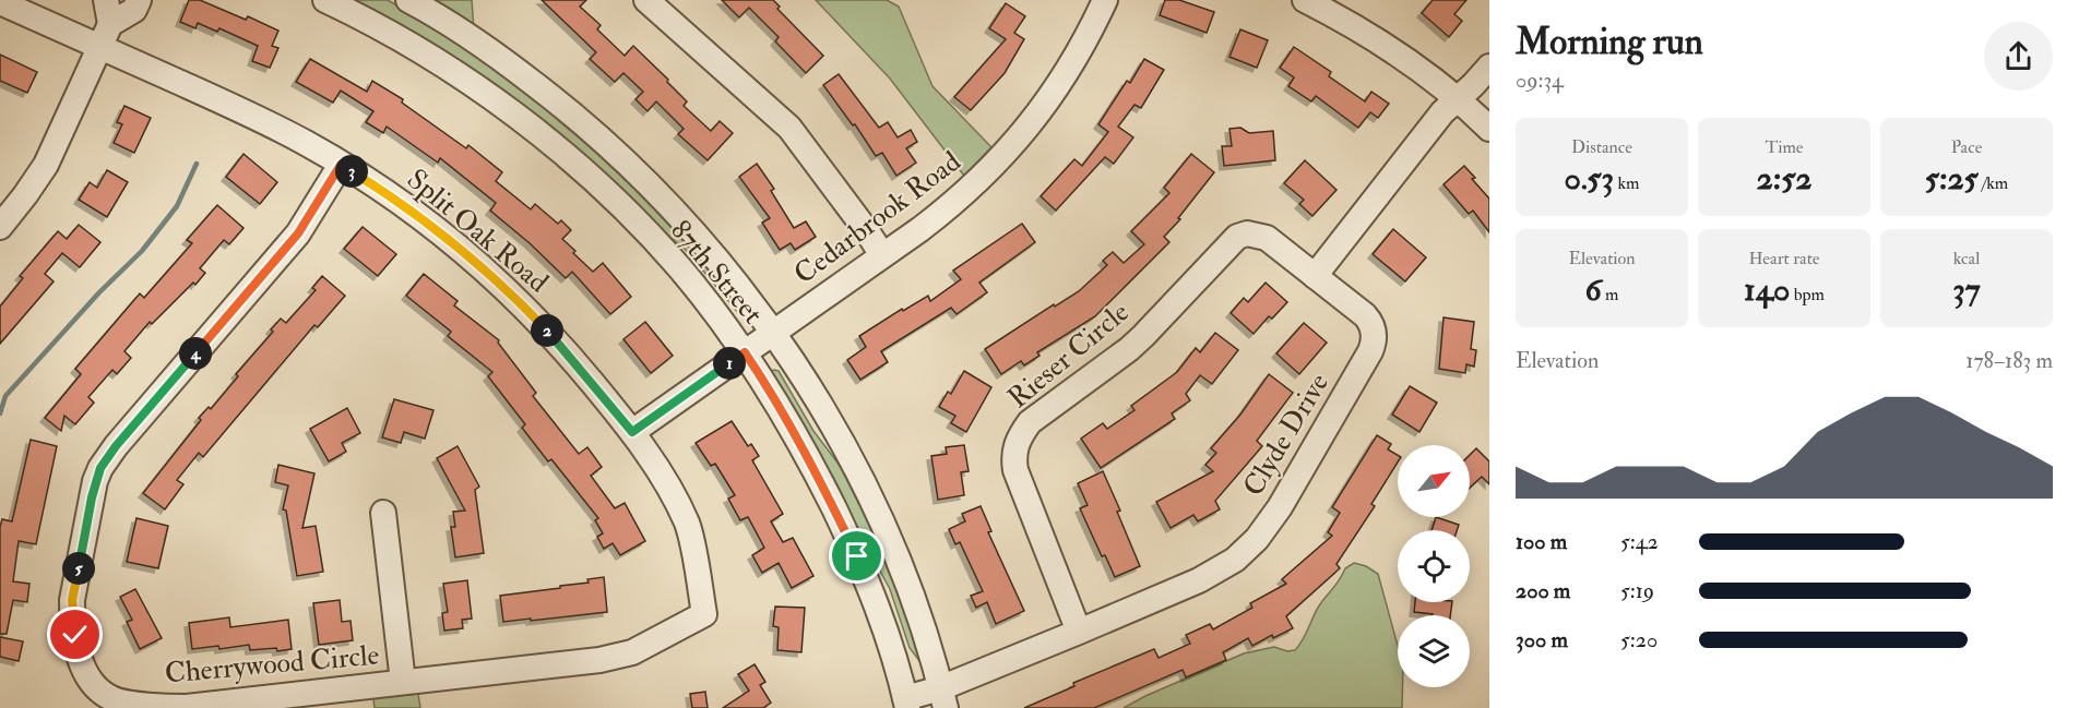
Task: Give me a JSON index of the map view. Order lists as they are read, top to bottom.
{
  "streets": {
    "street": [
      "Cedarbrook Road",
      "Split Oak Road",
      "87th Street",
      "Rieser Circle",
      "Clyde Drive",
      "Cherrywood Circle"
    ]
  },
  "crossings": [
    ["Cedarbrook Road", "Split Oak Road"],
    ["Cedarbrook Road", "87th Street"],
    ["Split Oak Road", "Cherrywood Circle"],
    ["87th Street", "Clyde Drive"],
    ["Rieser Circle", "Clyde Drive"]
  ],
  "north": "top right",
  "page": {
    "heading": ["Morning run", "09:34"],
    "stats": [
      ["Distance", "0.53 km"],
      ["Time", "2:52"],
      ["Pace", "5:25 /km"],
      ["Elevation", "6 m"],
      ["Heart rate", "140 bpm"],
      ["kcal", "37"]
    ],
    "pins": [
      "3",
      "2",
      "4",
      "1",
      "5"
    ],
    "chart": ["Elevation", "178–183 m"],
    "list": [
      {
        "name": "100 m",
        "note": "5:42"
      },
      {
        "name": "200 m",
        "note": "5:19"
      },
      {
        "name": "300 m",
        "note": "5:20"
      }
    ]
  }
}
